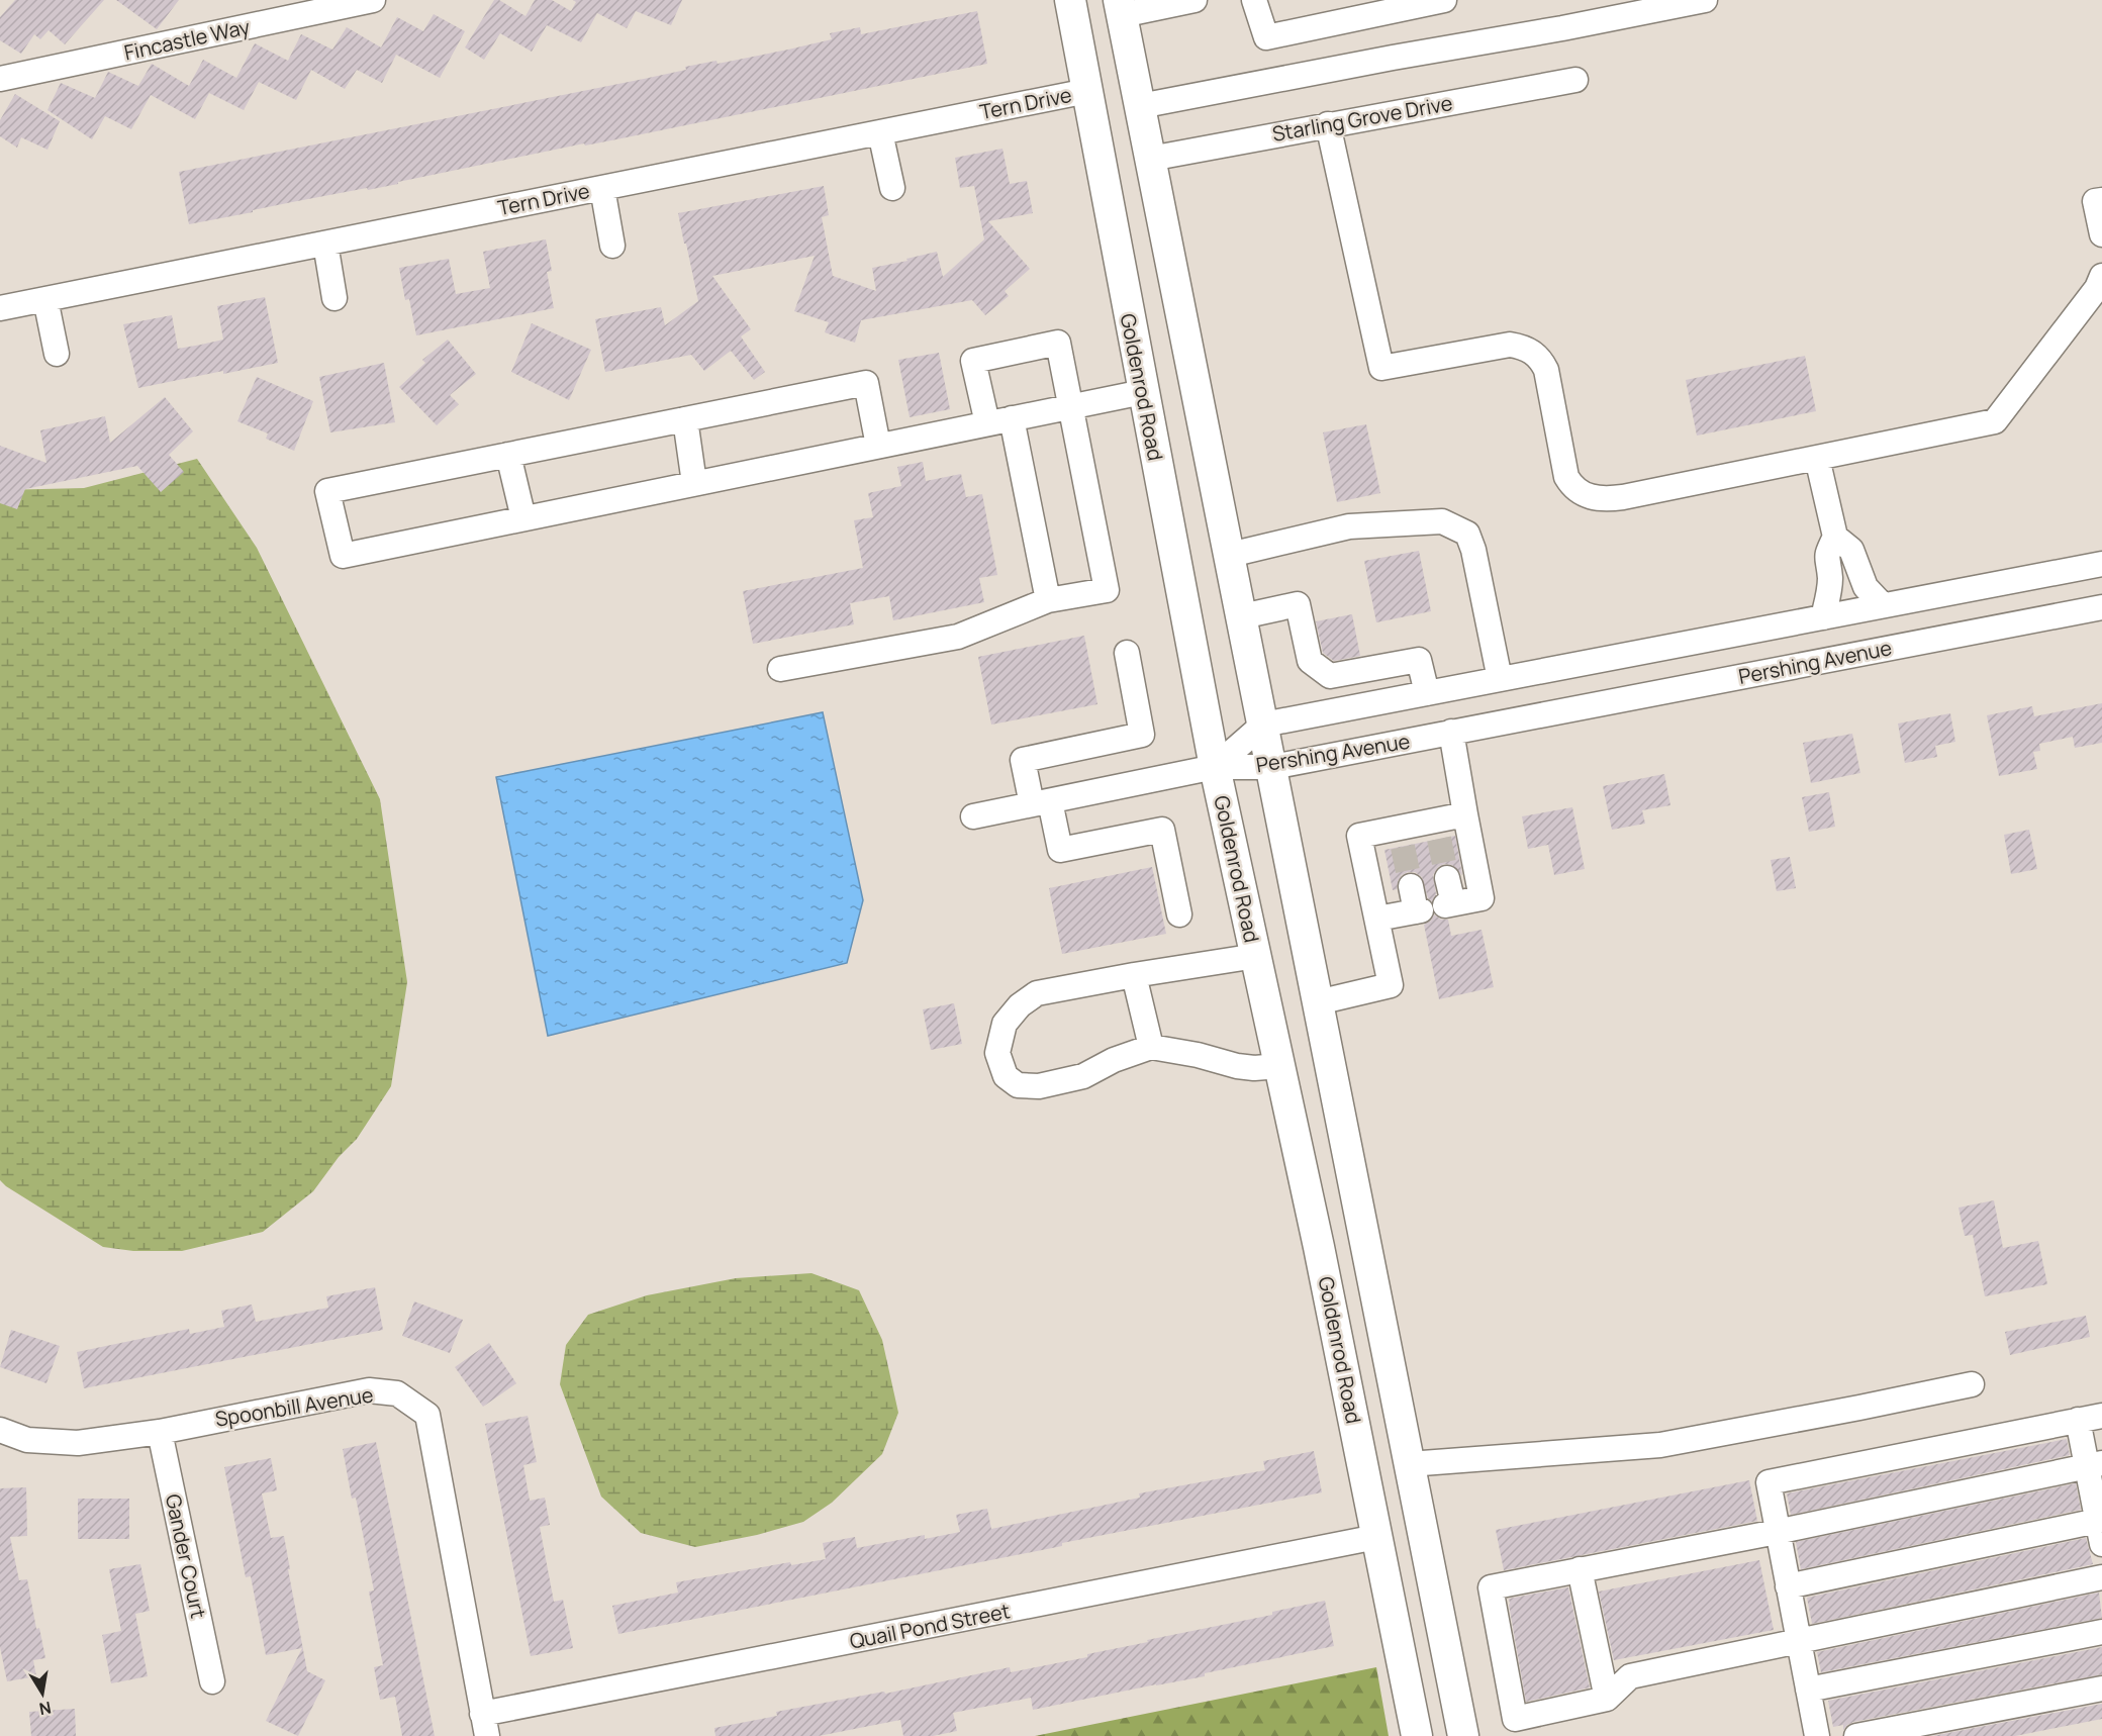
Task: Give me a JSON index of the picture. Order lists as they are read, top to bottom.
{
  "streets": {
    "main road": ["Goldenrod Road"],
    "street": [
      "Fincastle Way",
      "Tern Drive",
      "Starling Grove Drive",
      "Pershing Avenue",
      "Spoonbill Avenue",
      "Gander Court",
      "Quail Pond Street"
    ]
  },
  "crossings": [
    ["Tern Drive", "Goldenrod Road"],
    ["Goldenrod Road", "Pershing Avenue"],
    ["Goldenrod Road", "Quail Pond Street"],
    ["Spoonbill Avenue", "Gander Court"],
    ["Spoonbill Avenue", "Quail Pond Street"]
  ],
  "north": "bottom"
}
